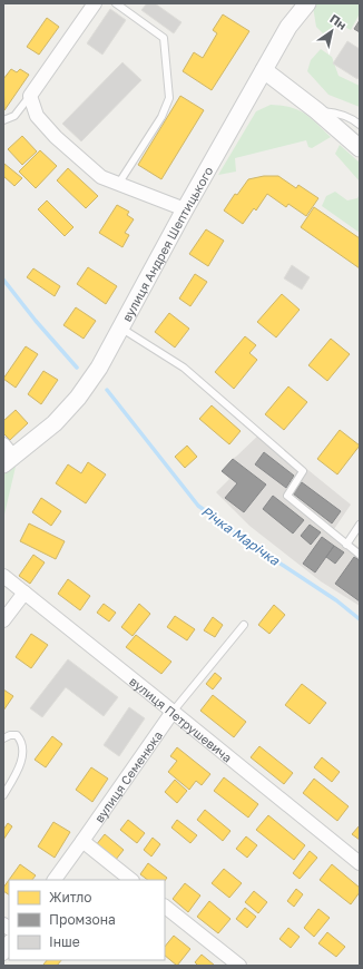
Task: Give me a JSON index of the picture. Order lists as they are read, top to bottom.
{
  "streets": {
    "street": ["вулиця Андрея Шептицького", "вулиця Петрушевича", "вулиця Семенюка"]
  },
  "crossings": [
    ["вулиця Петрушевича", "вулиця Семенюка"]
  ],
  "water": ["Річка Марічка"],
  "legend": ["Житло", "Промзона", "Інше"],
  "north": "top right"
}
